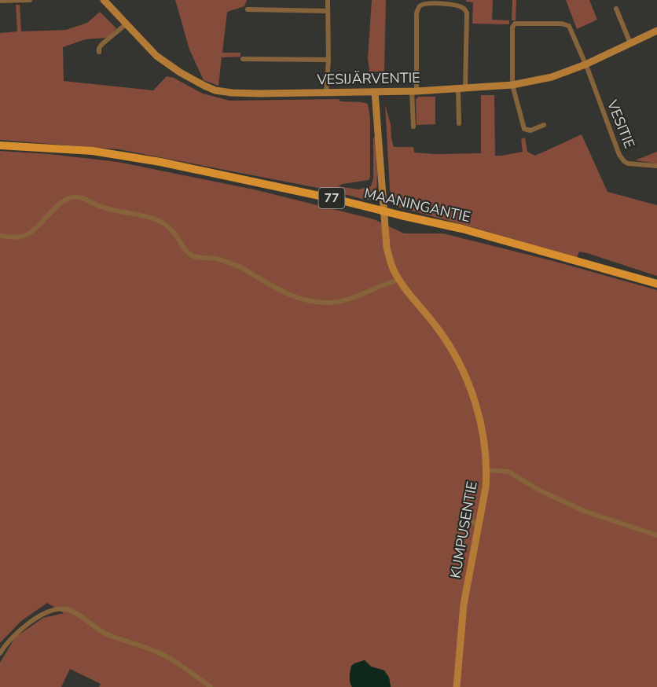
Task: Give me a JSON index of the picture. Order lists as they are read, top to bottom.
{
  "streets": {
    "main road": ["77", "MAANINGANTIE"],
    "street": ["VESIJÄRVENTIE", "VESITIE", "KUMPUSENTIE"]
  },
  "crossings": [
    ["VESIJÄRVENTIE", "VESITIE"],
    ["VESIJÄRVENTIE", "KUMPUSENTIE"],
    ["MAANINGANTIE", "KUMPUSENTIE"]
  ]
}
